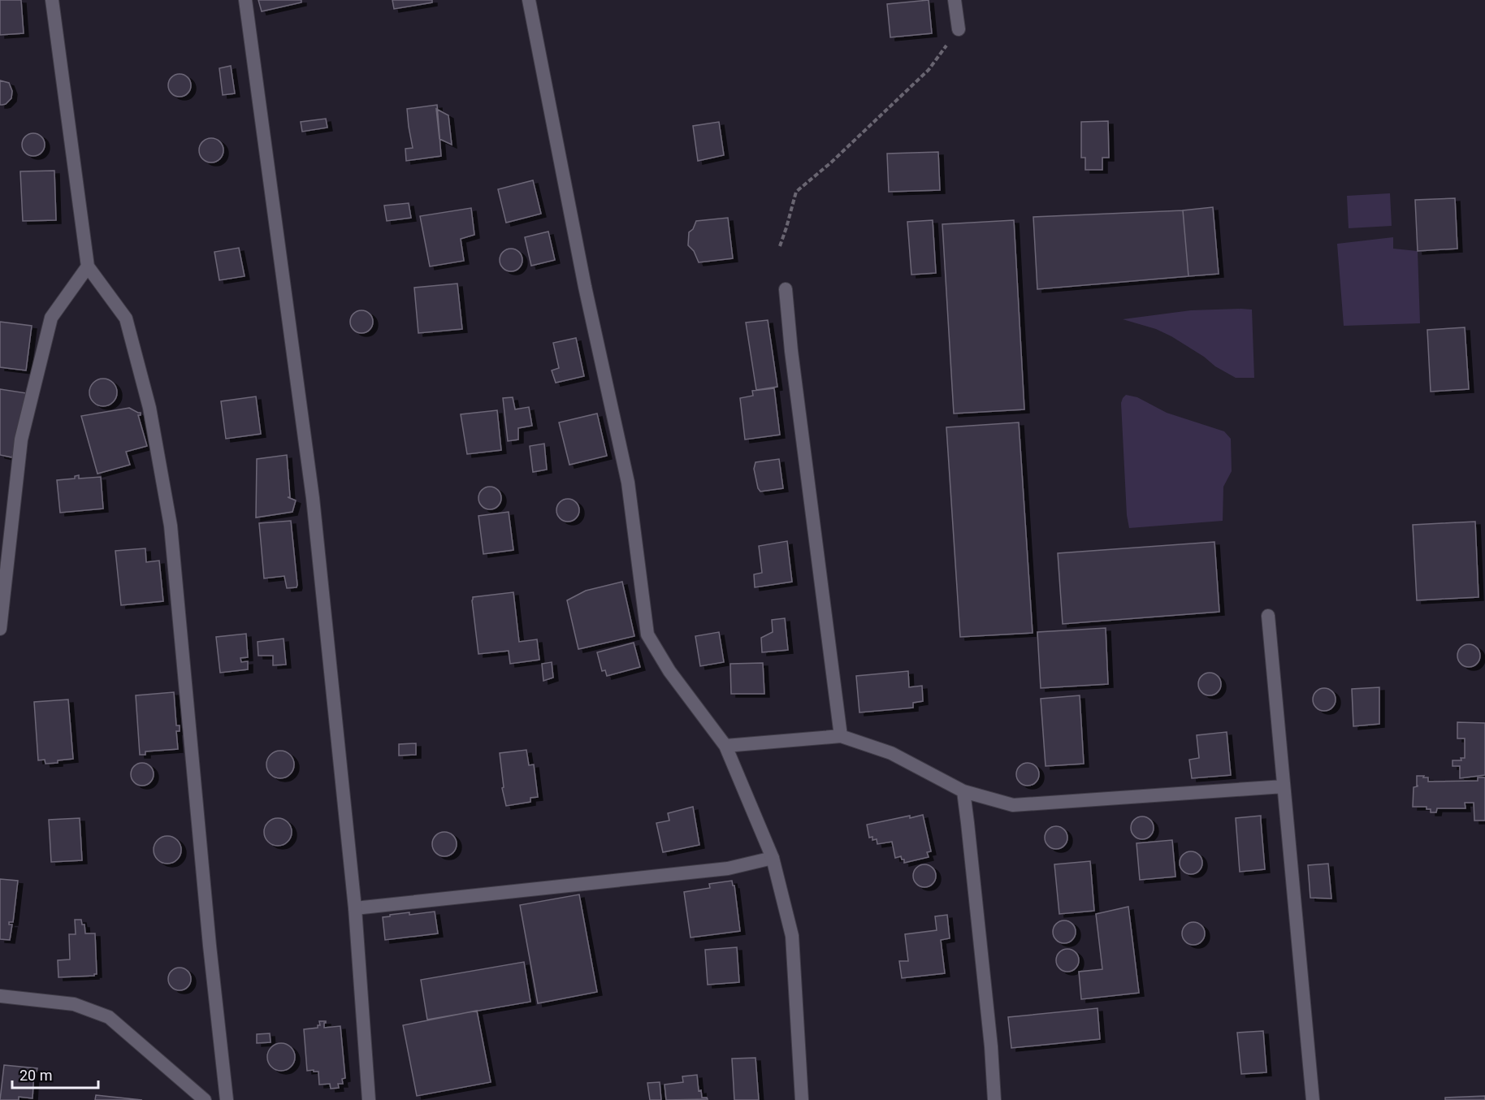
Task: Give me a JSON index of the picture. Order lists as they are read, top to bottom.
{
  "scale_bar": "20 m"
}
